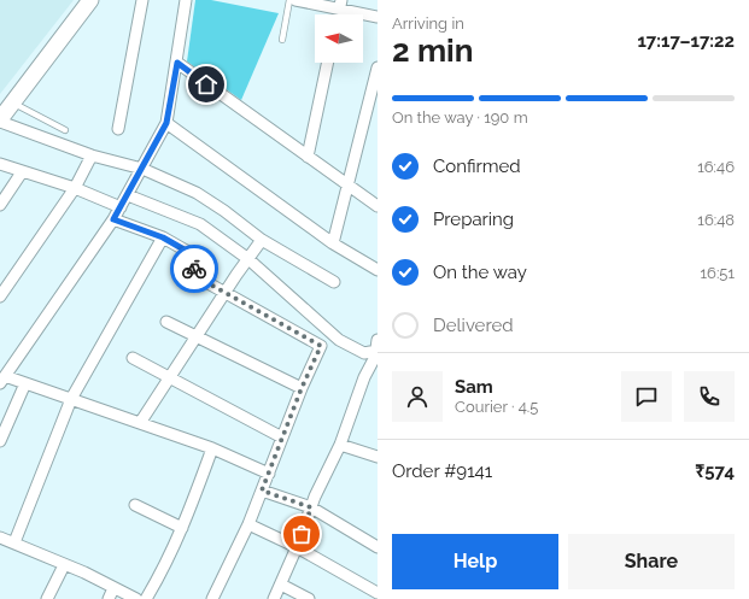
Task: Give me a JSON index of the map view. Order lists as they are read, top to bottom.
{
  "north": "left",
  "page": {
    "heading": ["2 min", "Arriving in", "17:17–17:22"],
    "panel": [
      "Sam",
      "Courier · 4.5",
      "Order #9141",
      "₹574"
    ],
    "bar": "On the way · 190 m",
    "list": [
      ["Confirmed", "16:46"],
      ["Preparing", "16:48"],
      ["On the way", "16:51"],
      "Delivered"
    ],
    "buttons": ["Help", "Share"]
  }
}
